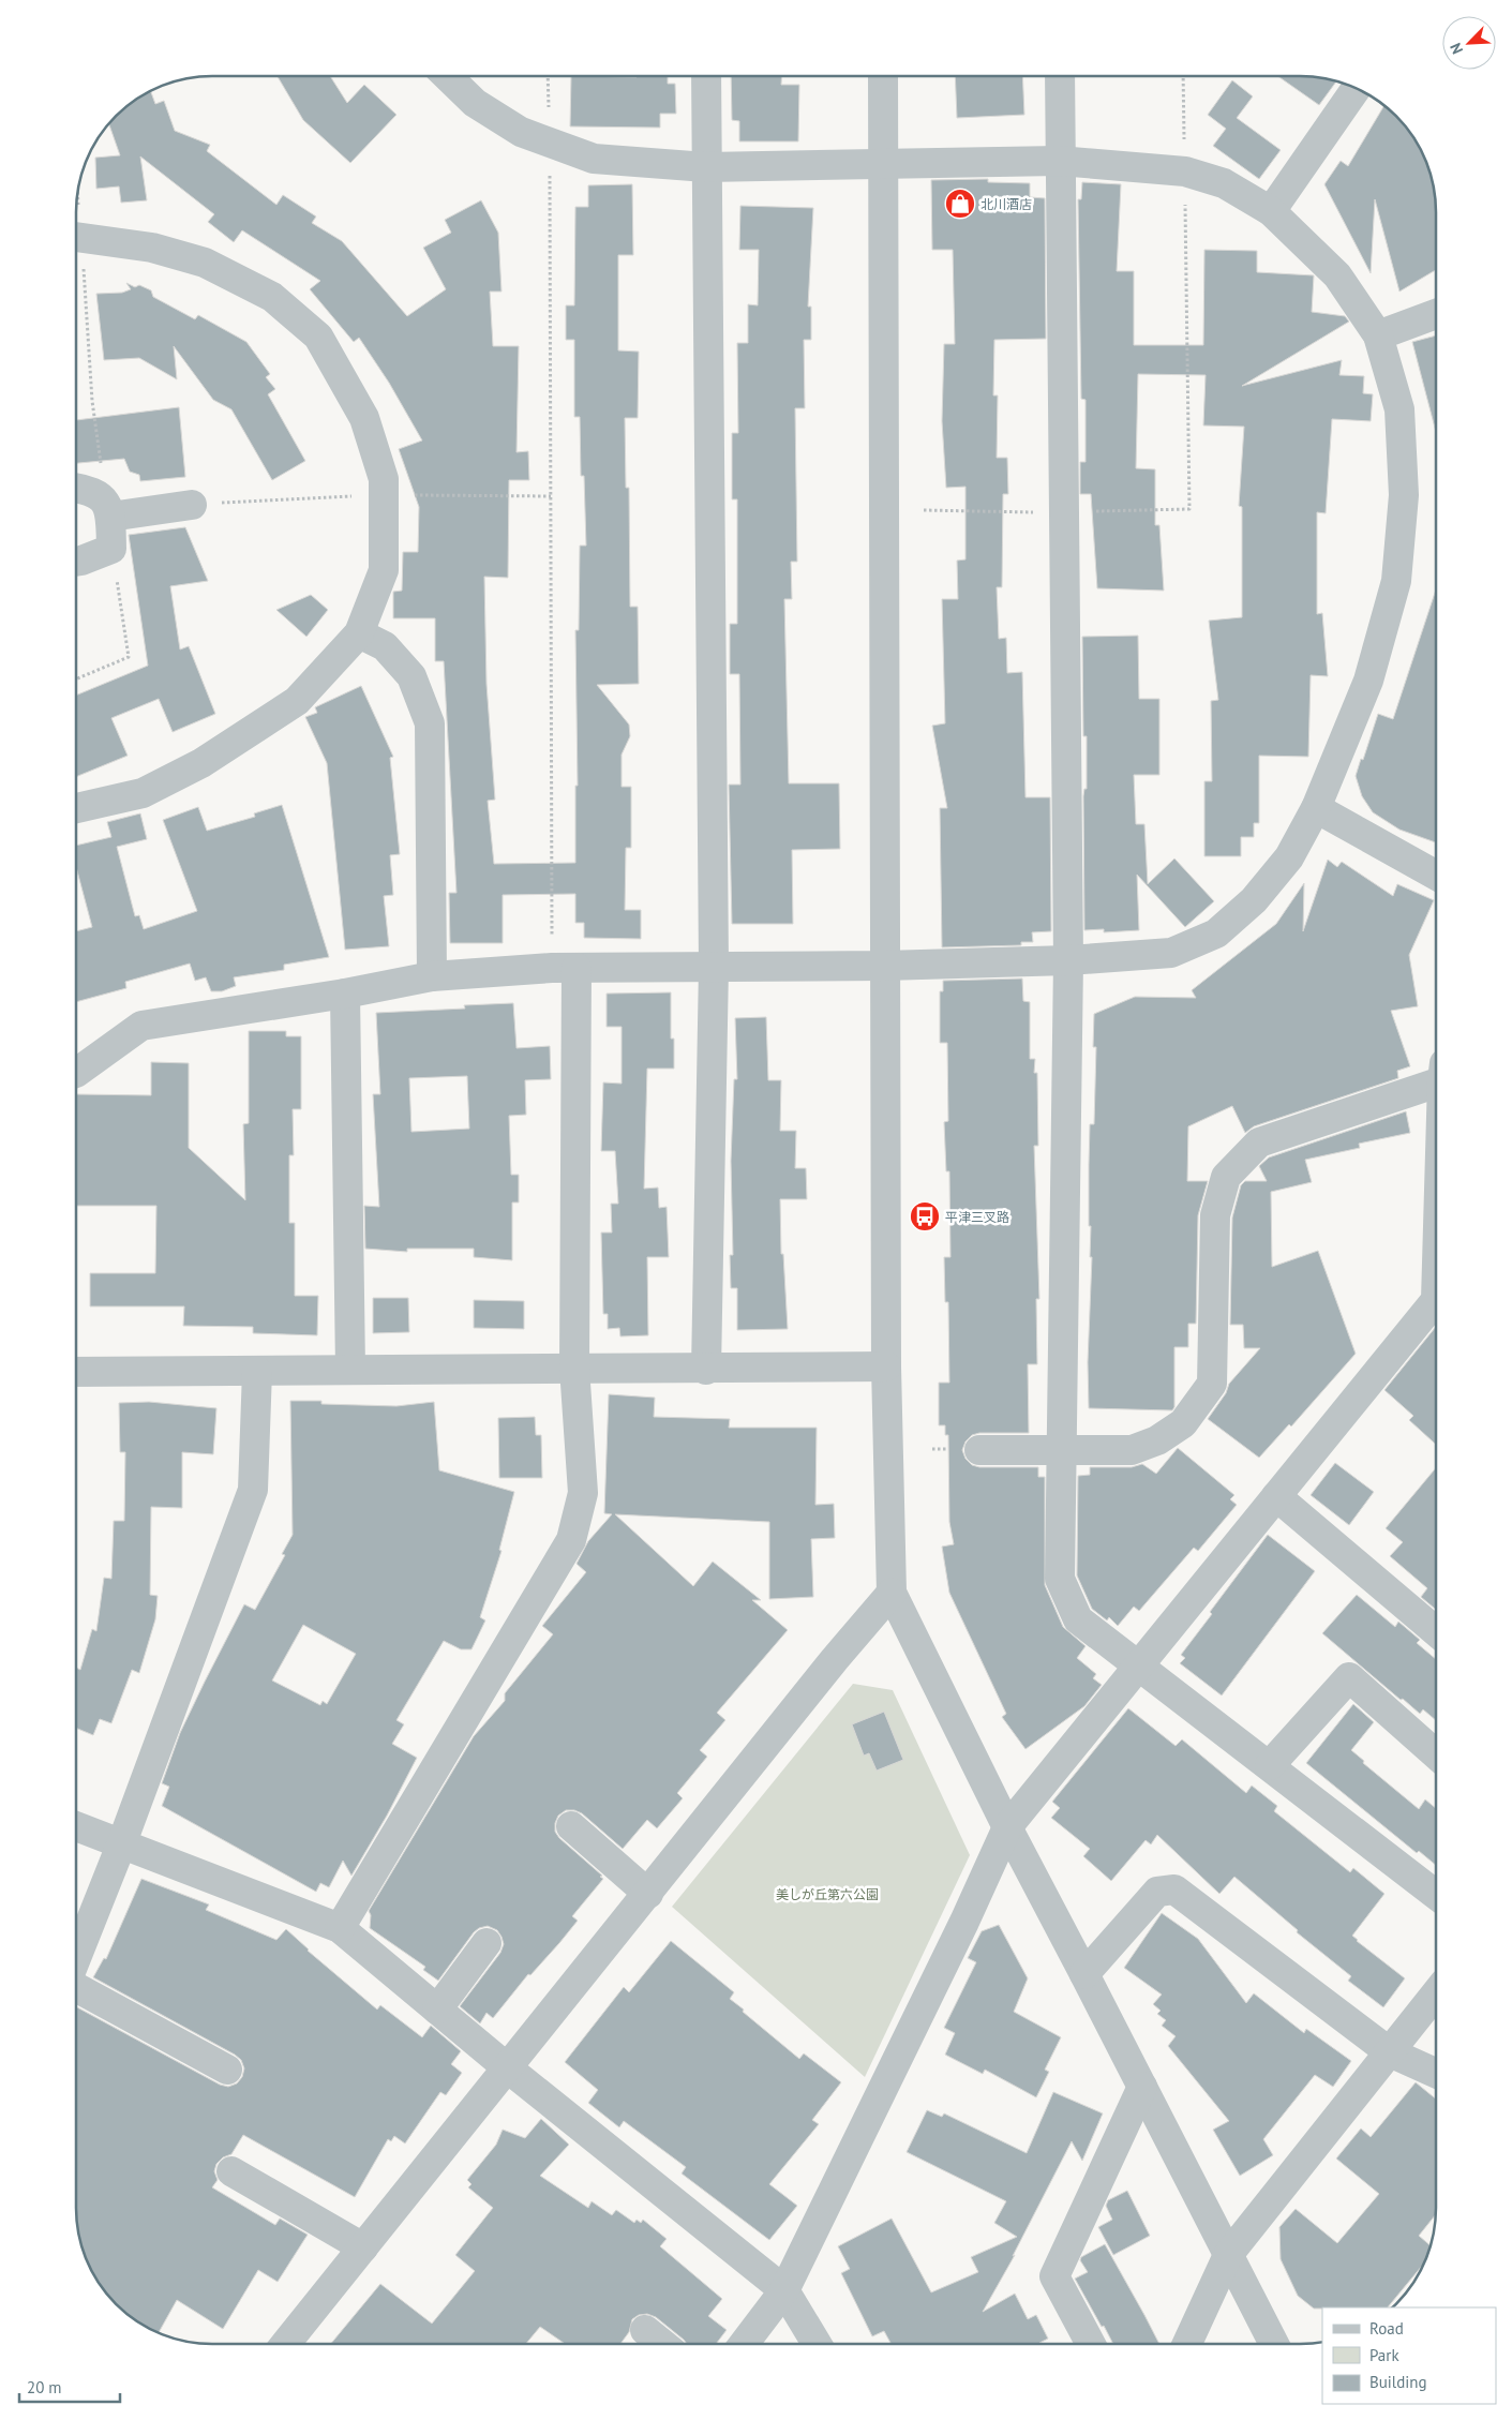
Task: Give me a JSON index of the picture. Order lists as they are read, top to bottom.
{
  "parks": ["美しが丘第六公園"],
  "places": {
    "shop": ["北川酒店"],
    "bus stop": ["平津三叉路"]
  },
  "legend": ["Road", "Park", "Building"],
  "scale_bar": "20 m",
  "north": "bottom left"
}
